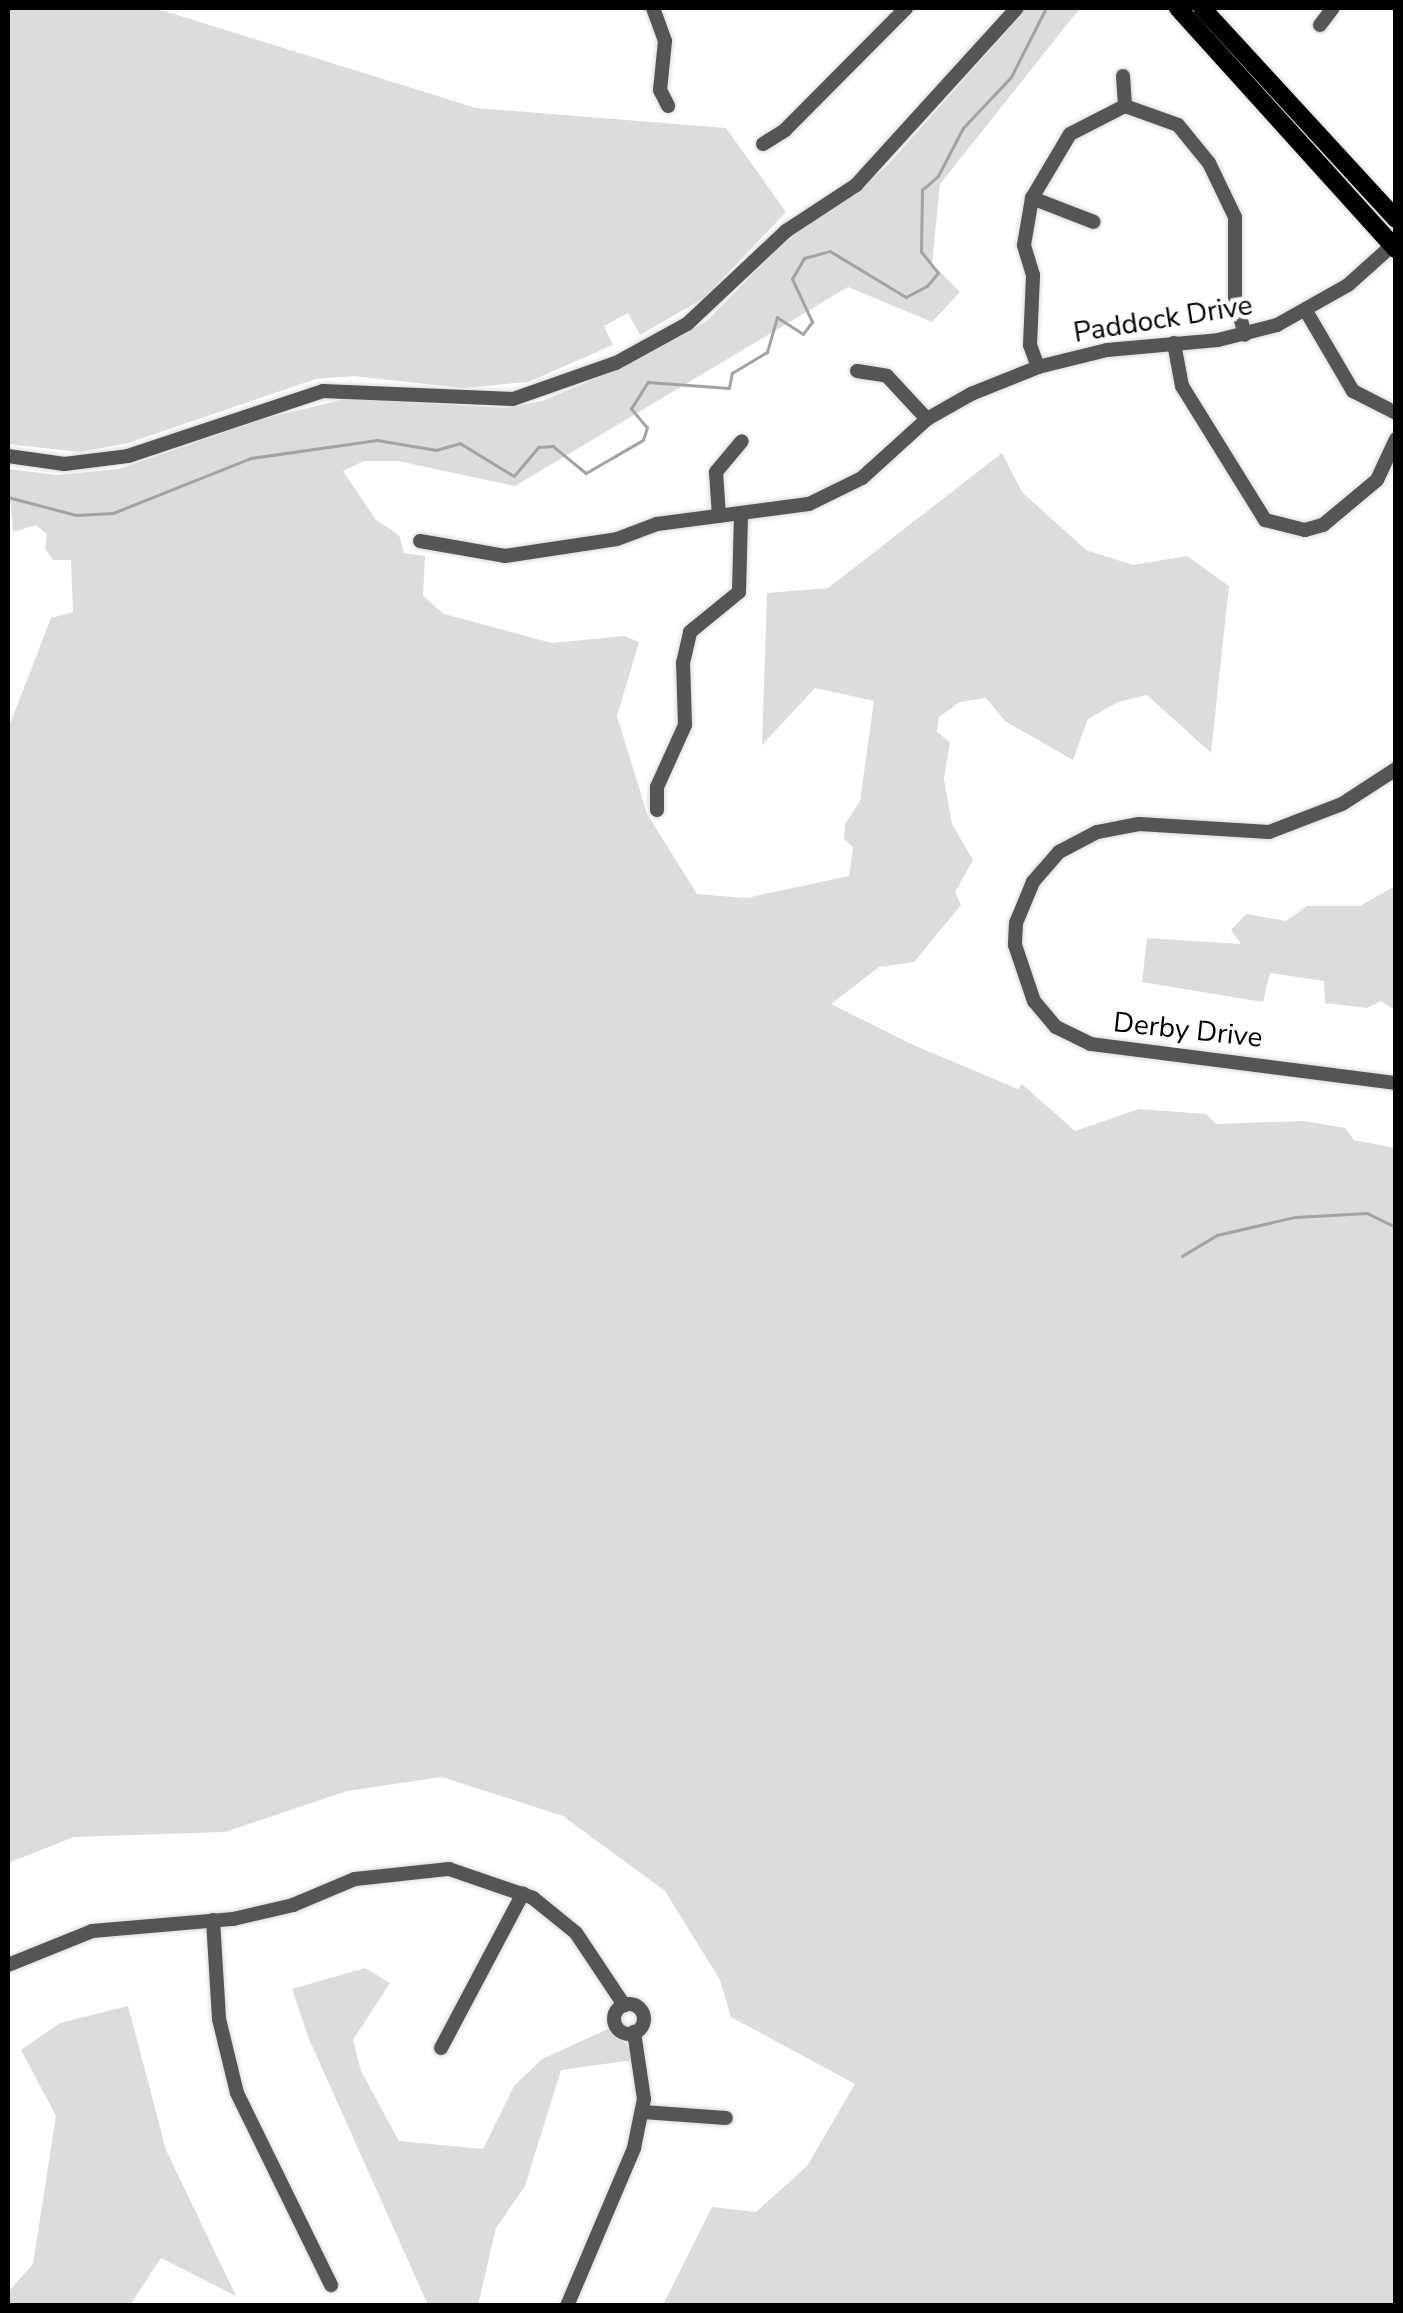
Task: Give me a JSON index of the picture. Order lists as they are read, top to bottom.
{
  "streets": {
    "street": ["Paddock Drive", "Derby Drive"]
  }
}
